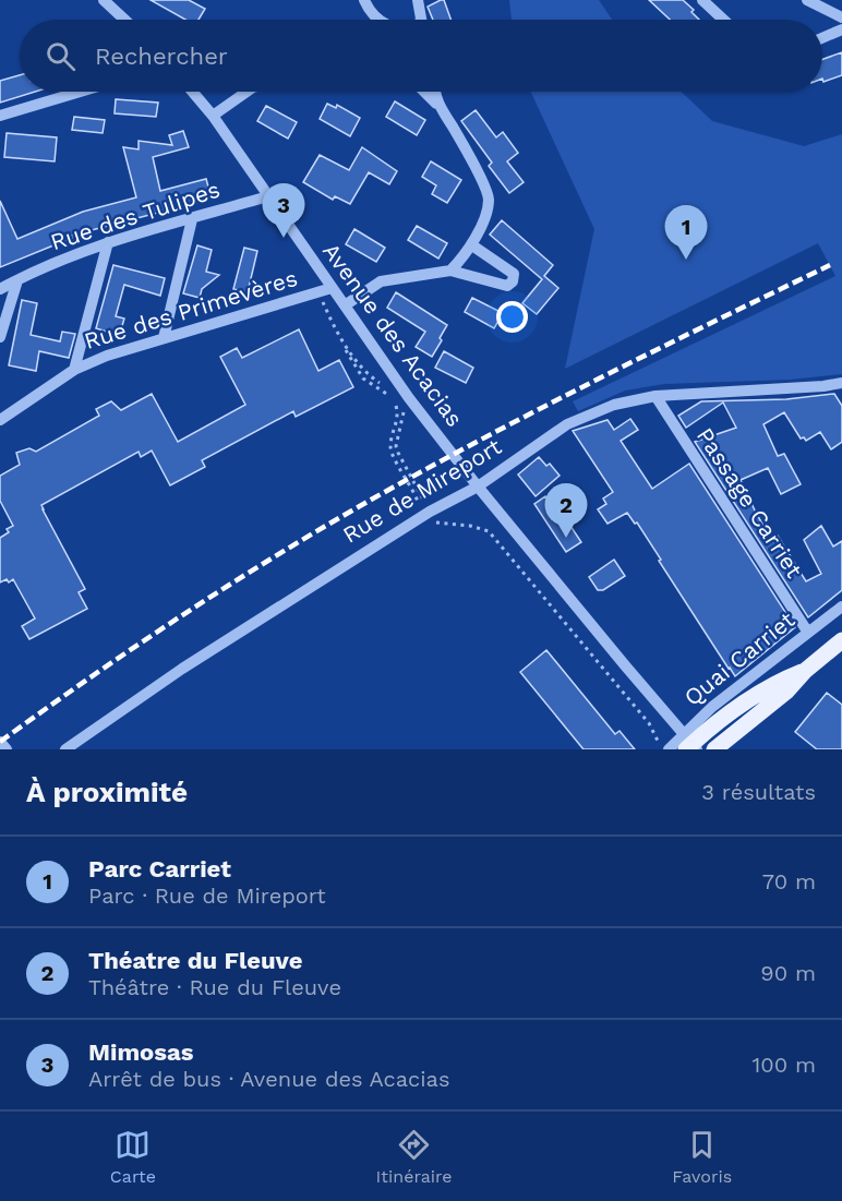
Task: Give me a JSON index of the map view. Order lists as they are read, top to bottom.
{
  "streets": {
    "main road": ["Quai Carriet"],
    "street": [
      "Rue des Tulipes",
      "Rue des Primevères",
      "Avenue des Acacias",
      "Rue de Mireport",
      "Passage Carriet"
    ]
  },
  "crossings": [
    ["Rue des Tulipes", "Avenue des Acacias"],
    ["Rue des Primevères", "Avenue des Acacias"],
    ["Avenue des Acacias", "Rue de Mireport"],
    ["Avenue des Acacias", "Quai Carriet"],
    ["Rue de Mireport", "Passage Carriet"],
    ["Passage Carriet", "Quai Carriet"]
  ],
  "page": {
    "search": "Rechercher",
    "pins": ["3", "1", "2"],
    "heading": ["À proximité", "3 résultats"],
    "list": [
      {
        "mark": "1",
        "name": "Parc Carriet",
        "note": "Parc · Rue de Mireport",
        "value": "70 m"
      },
      {
        "mark": "2",
        "name": "Théatre du Fleuve",
        "note": "Théâtre · Rue du Fleuve",
        "value": "90 m"
      },
      {
        "mark": "3",
        "name": "Mimosas",
        "note": "Arrêt de bus · Avenue des Acacias",
        "value": "100 m"
      }
    ],
    "nav": ["Carte", "Itinéraire", "Favoris"]
  }
}
